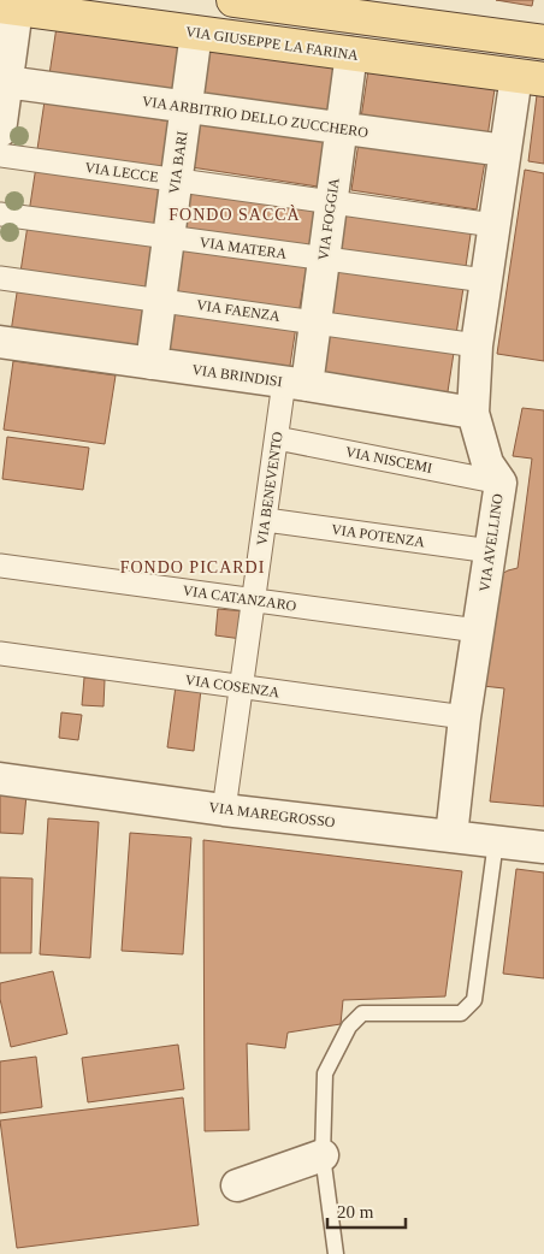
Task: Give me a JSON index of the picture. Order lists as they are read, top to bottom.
{
  "streets": {
    "main road": ["VIA GIUSEPPE LA FARINA"],
    "street": [
      "VIA ARBITRIO DELLO ZUCCHERO",
      "VIA BARI",
      "VIA LECCE",
      "VIA FOGGIA",
      "VIA MATERA",
      "VIA FAENZA",
      "VIA BRINDISI",
      "VIA NISCEMI",
      "VIA BENEVENTO",
      "VIA POTENZA",
      "VIA AVELLINO",
      "VIA CATANZARO",
      "VIA COSENZA",
      "VIA MAREGROSSO"
    ]
  },
  "crossings": [
    ["VIA GIUSEPPE LA FARINA", "VIA BARI"],
    ["VIA GIUSEPPE LA FARINA", "VIA FOGGIA"],
    ["VIA GIUSEPPE LA FARINA", "VIA AVELLINO"],
    ["VIA ARBITRIO DELLO ZUCCHERO", "VIA BARI"],
    ["VIA ARBITRIO DELLO ZUCCHERO", "VIA FOGGIA"],
    ["VIA ARBITRIO DELLO ZUCCHERO", "VIA AVELLINO"],
    ["VIA BARI", "VIA LECCE"],
    ["VIA BARI", "VIA MATERA"],
    ["VIA BARI", "VIA FAENZA"],
    ["VIA BARI", "VIA BRINDISI"],
    ["VIA LECCE", "VIA FOGGIA"],
    ["VIA LECCE", "VIA AVELLINO"],
    ["VIA FOGGIA", "VIA MATERA"],
    ["VIA FOGGIA", "VIA FAENZA"],
    ["VIA FOGGIA", "VIA BRINDISI"],
    ["VIA FOGGIA", "VIA BENEVENTO"],
    ["VIA MATERA", "VIA AVELLINO"],
    ["VIA FAENZA", "VIA AVELLINO"],
    ["VIA BRINDISI", "VIA BENEVENTO"],
    ["VIA BRINDISI", "VIA AVELLINO"],
    ["VIA NISCEMI", "VIA BENEVENTO"],
    ["VIA NISCEMI", "VIA AVELLINO"],
    ["VIA BENEVENTO", "VIA POTENZA"],
    ["VIA BENEVENTO", "VIA CATANZARO"],
    ["VIA BENEVENTO", "VIA COSENZA"],
    ["VIA BENEVENTO", "VIA MAREGROSSO"],
    ["VIA POTENZA", "VIA AVELLINO"],
    ["VIA AVELLINO", "VIA CATANZARO"],
    ["VIA AVELLINO", "VIA COSENZA"],
    ["VIA AVELLINO", "VIA MAREGROSSO"]
  ],
  "districts": ["FONDO SACCÀ", "FONDO PICARDI"],
  "scale_bar": "20 m"
}
